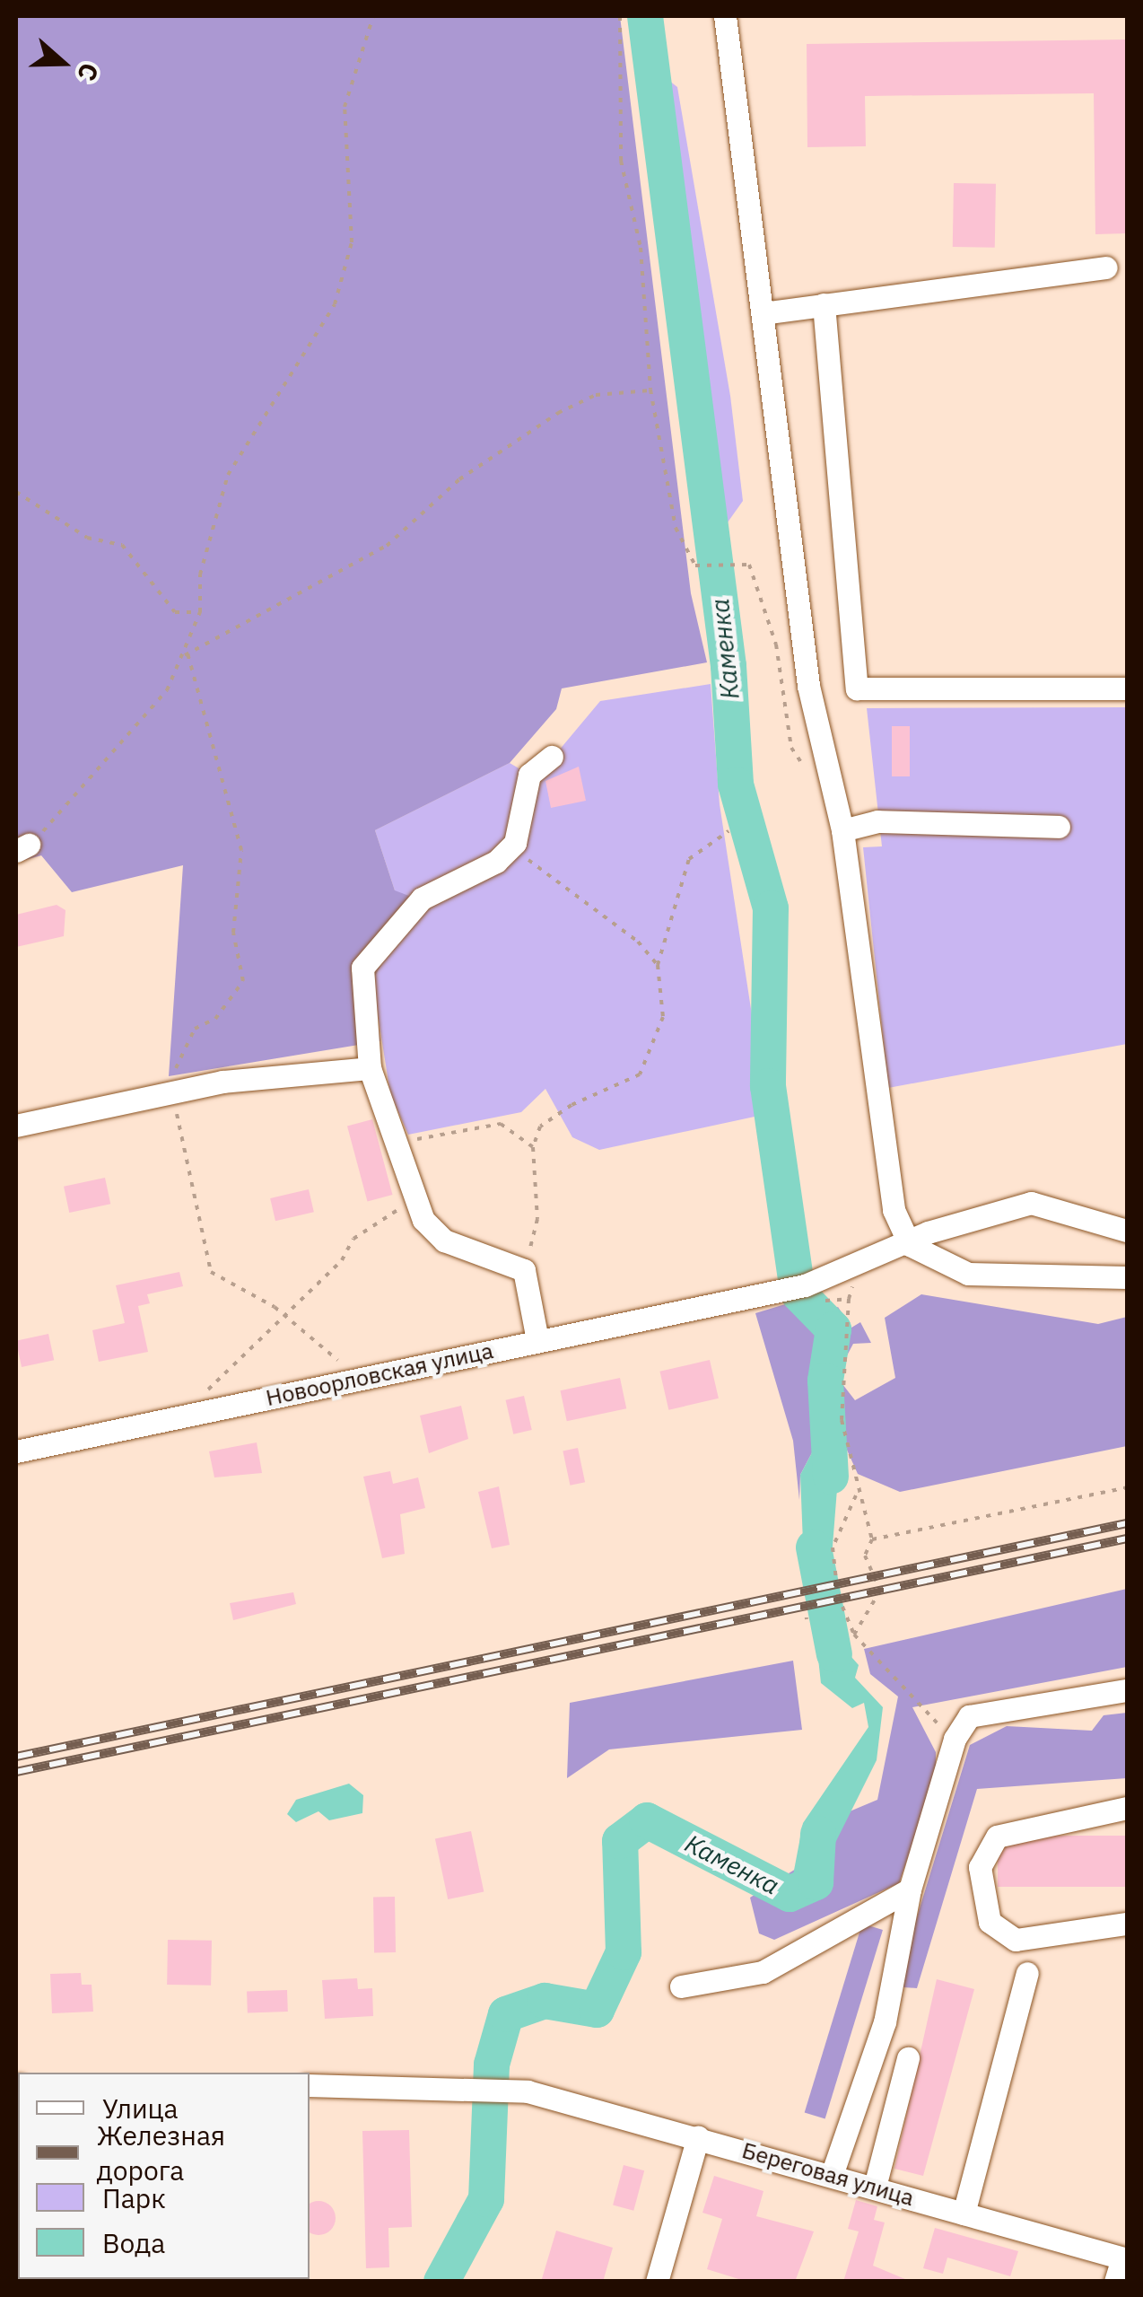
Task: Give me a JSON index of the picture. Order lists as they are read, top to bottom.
{
  "streets": {
    "street": ["Новоорловская улица", "Береговая улица"]
  },
  "water": ["Каменка"],
  "legend": [
    "Улица",
    "Железная дорога",
    "Парк",
    "Вода"
  ],
  "north": "right"
}
